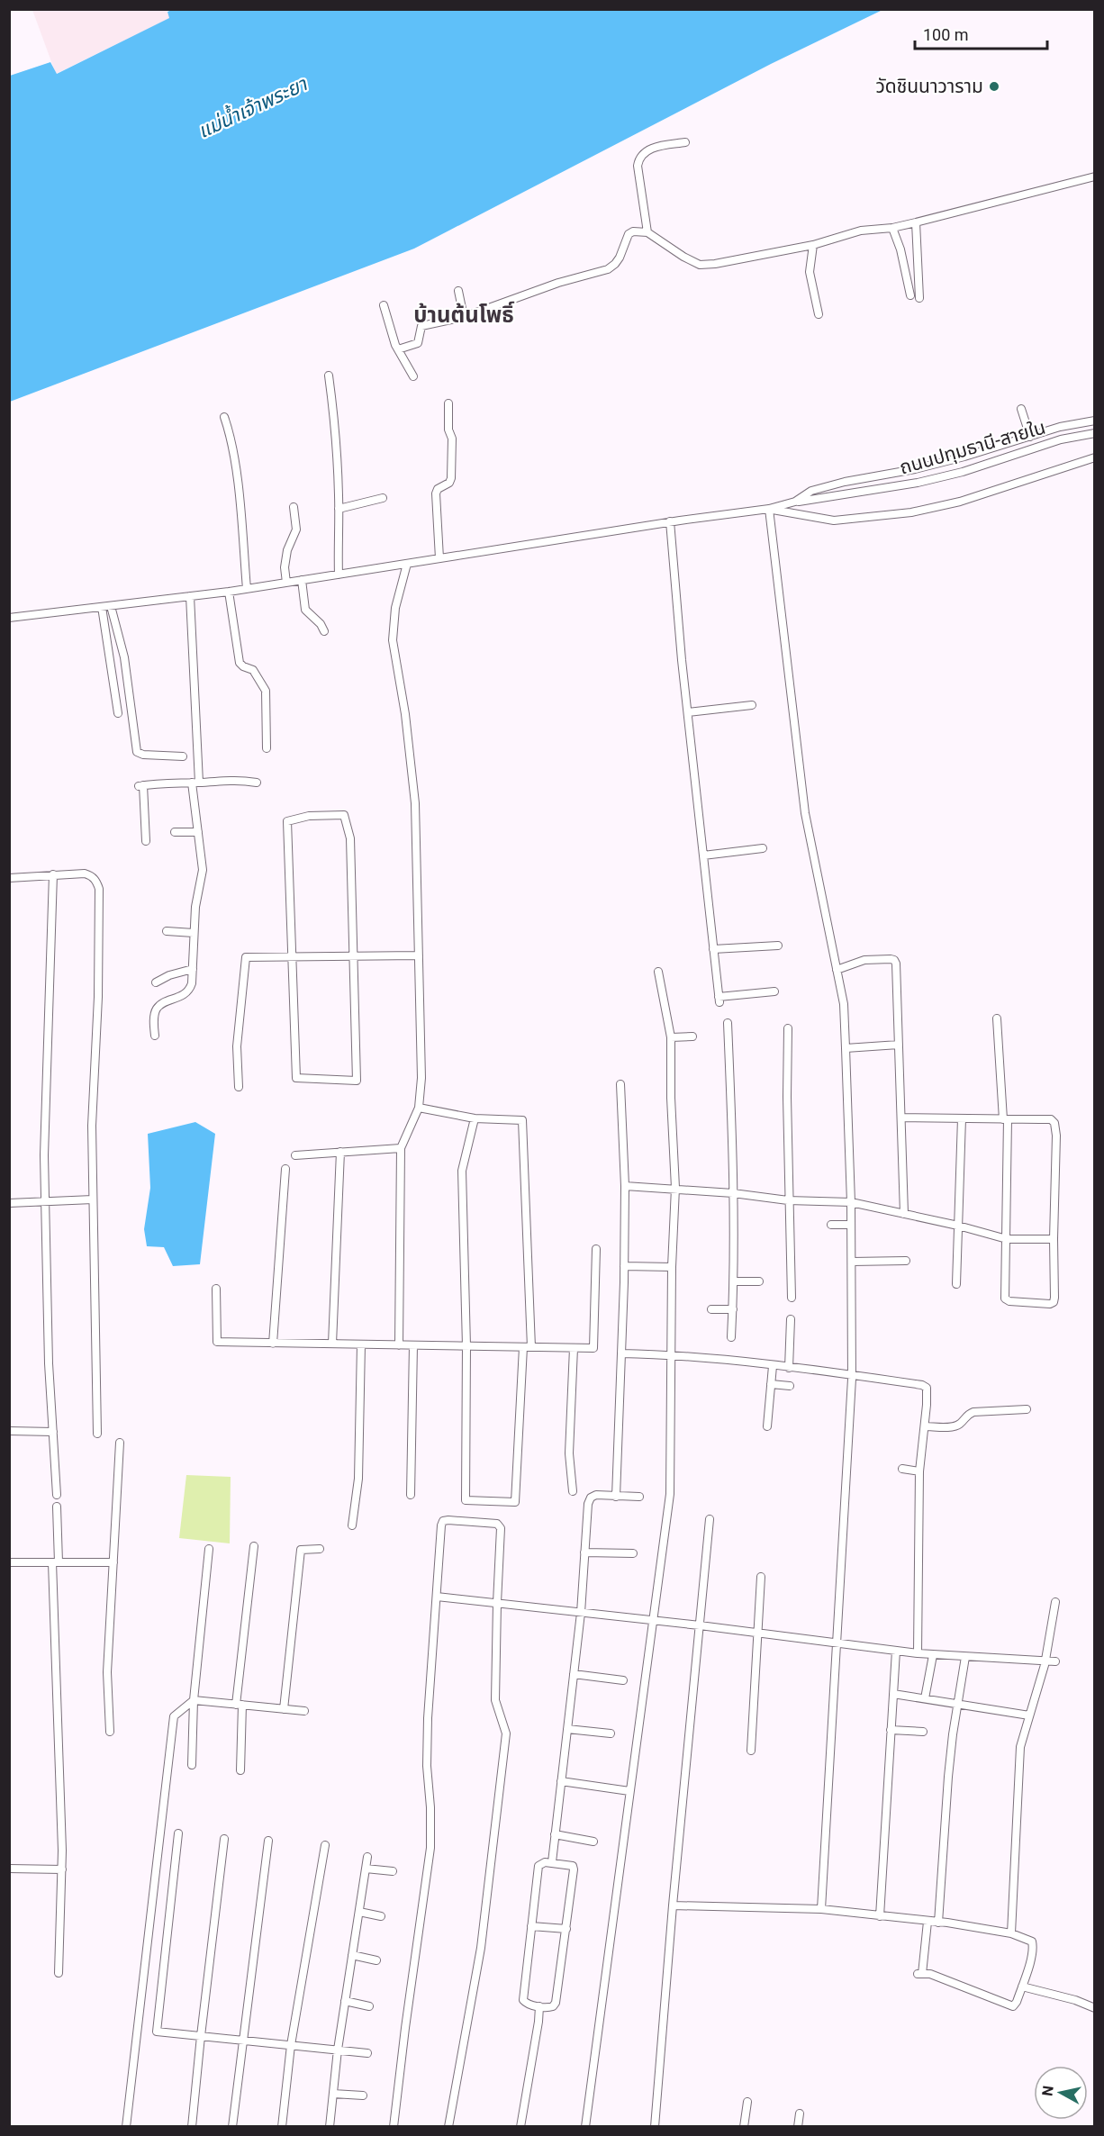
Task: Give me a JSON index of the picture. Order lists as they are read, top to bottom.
{
  "streets": {
    "street": ["ถนนปทุมธานี-สายใน"]
  },
  "districts": ["บ้านต้นโพธิ์"],
  "water": ["แม่น้ำเจ้าพระยา"],
  "places": ["วัดชินนาวาราม"],
  "scale_bar": "100 m",
  "north": "left"
}
